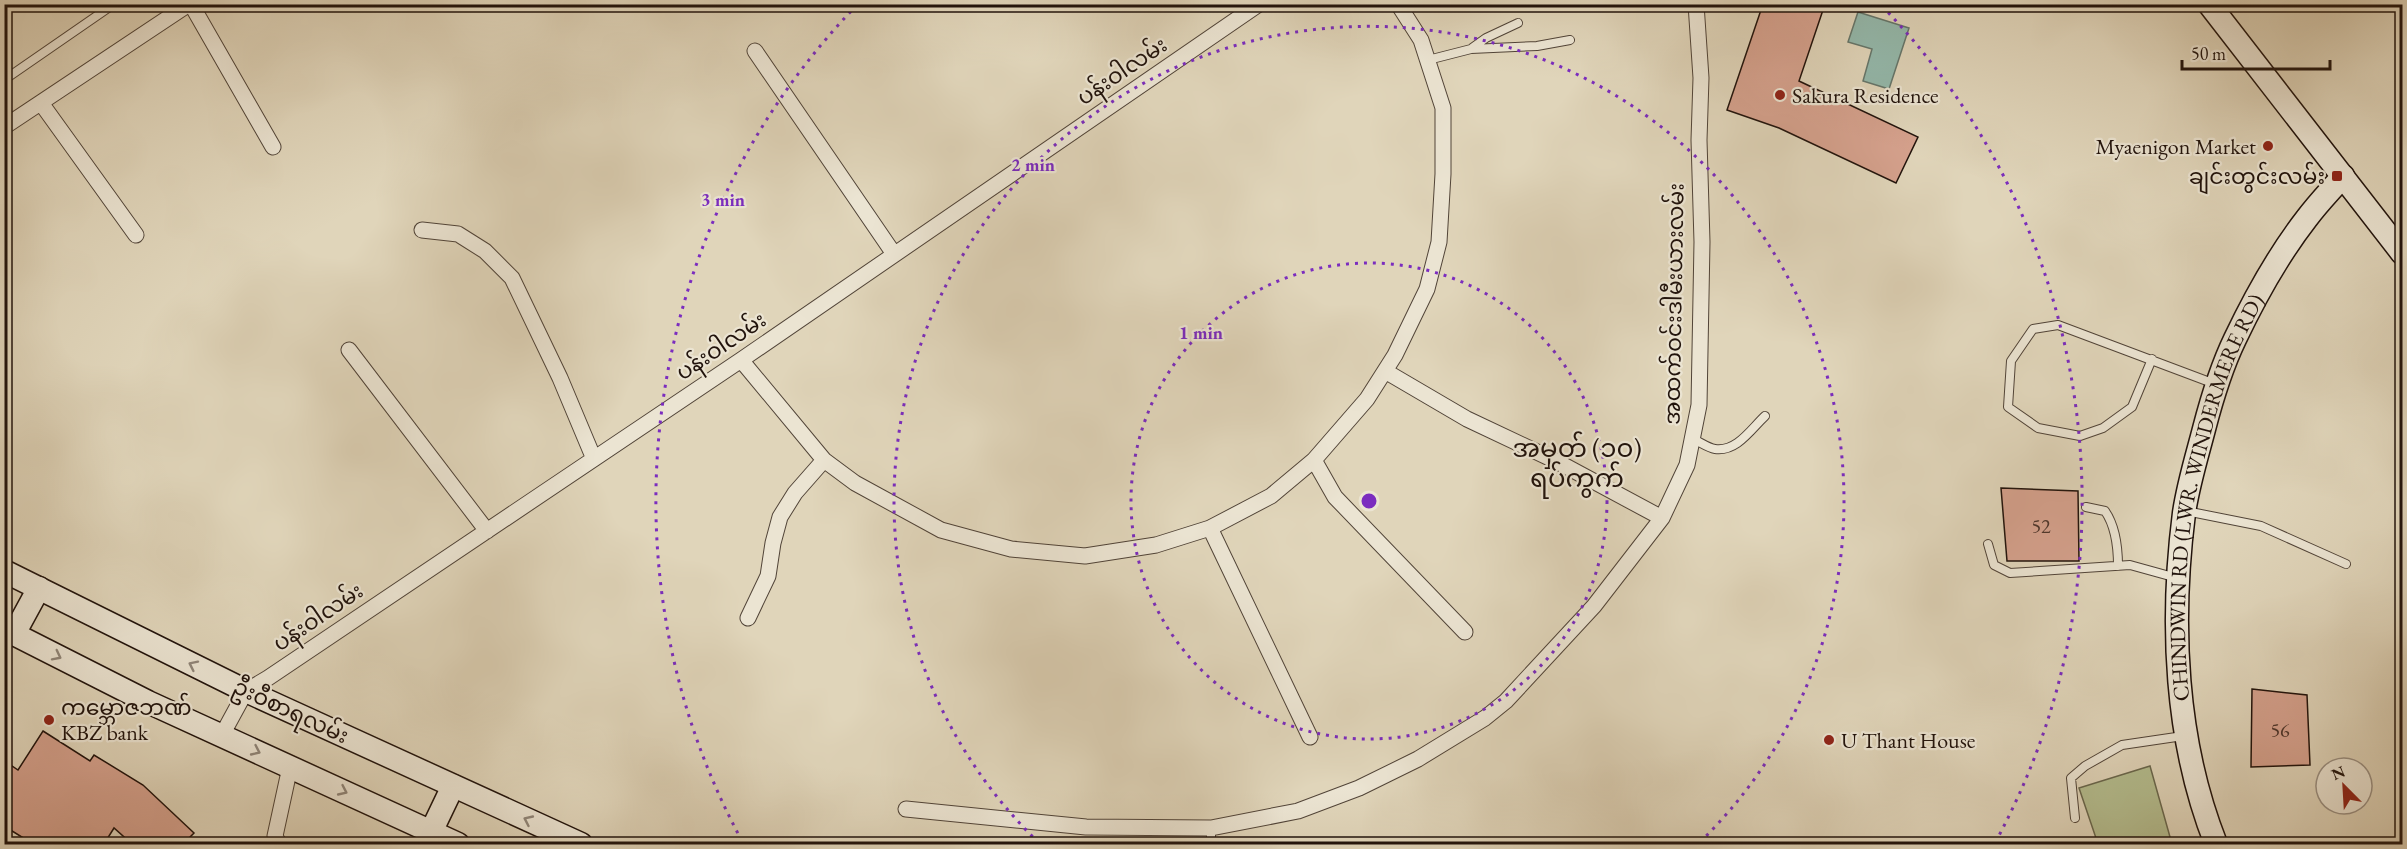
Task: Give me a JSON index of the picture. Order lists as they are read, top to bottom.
{
  "streets": {
    "main road": ["CHINDWIN RD (LWR. WINDERMERE RD)", "ဦးဝီစာရလမ်း"],
    "street": ["ပန်းဝါလမ်း", "အထက်ဝင်းဒါမီးယားလမ်း"]
  },
  "crossings": [
    ["ပန်းဝါလမ်း", "ဦးဝီစာရလမ်း"]
  ],
  "districts": ["အမှတ် (၁၀) ရပ်ကွက်"],
  "places": {
    "other": [
      "Sakura Residence",
      "Myaenigon Market",
      "ကမ္ဘောဇဘဏ် KBZ bank",
      "U Thant House"
    ],
    "transit": ["ချင်းတွင်းလမ်း"]
  },
  "house_numbers": ["52", "56"],
  "scale_bar": "50 m",
  "north": "top left",
  "rings": ["2 min", "3 min", "1 min"]
}
